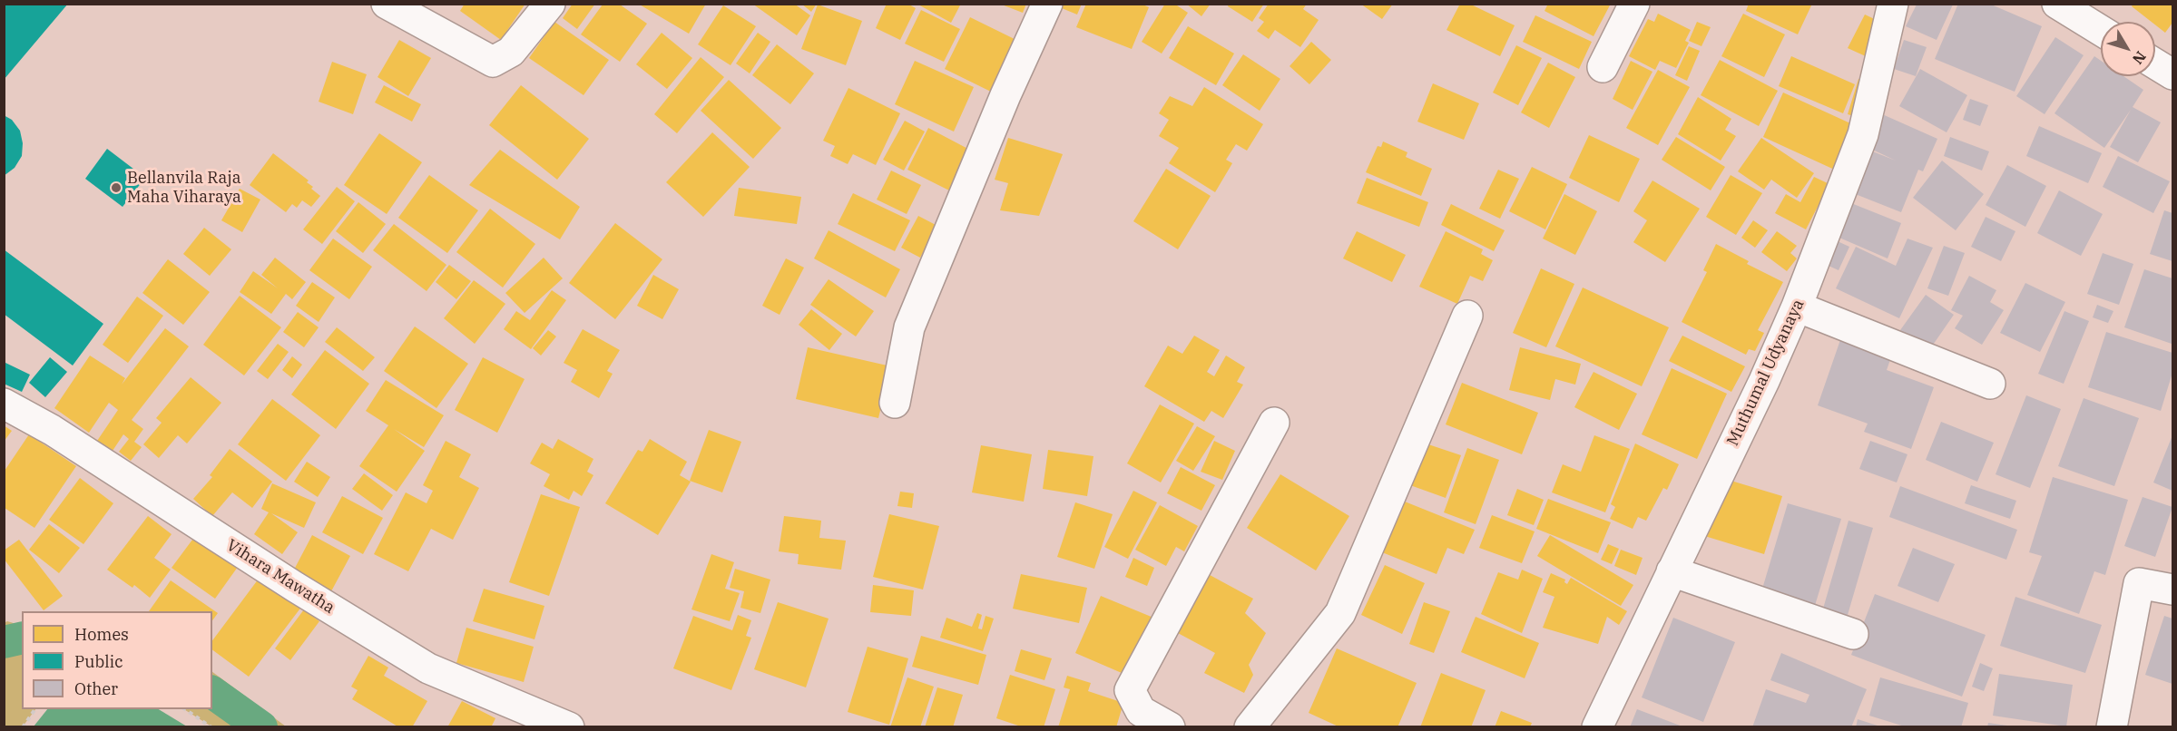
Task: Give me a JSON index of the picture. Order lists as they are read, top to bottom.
{
  "streets": {
    "street": ["Muthumal Udyanaya", "Vihara Mawatha"]
  },
  "places": ["Bellanvila Raja Maha Viharaya"],
  "legend": ["Homes", "Public", "Other"],
  "north": "bottom right"
}
